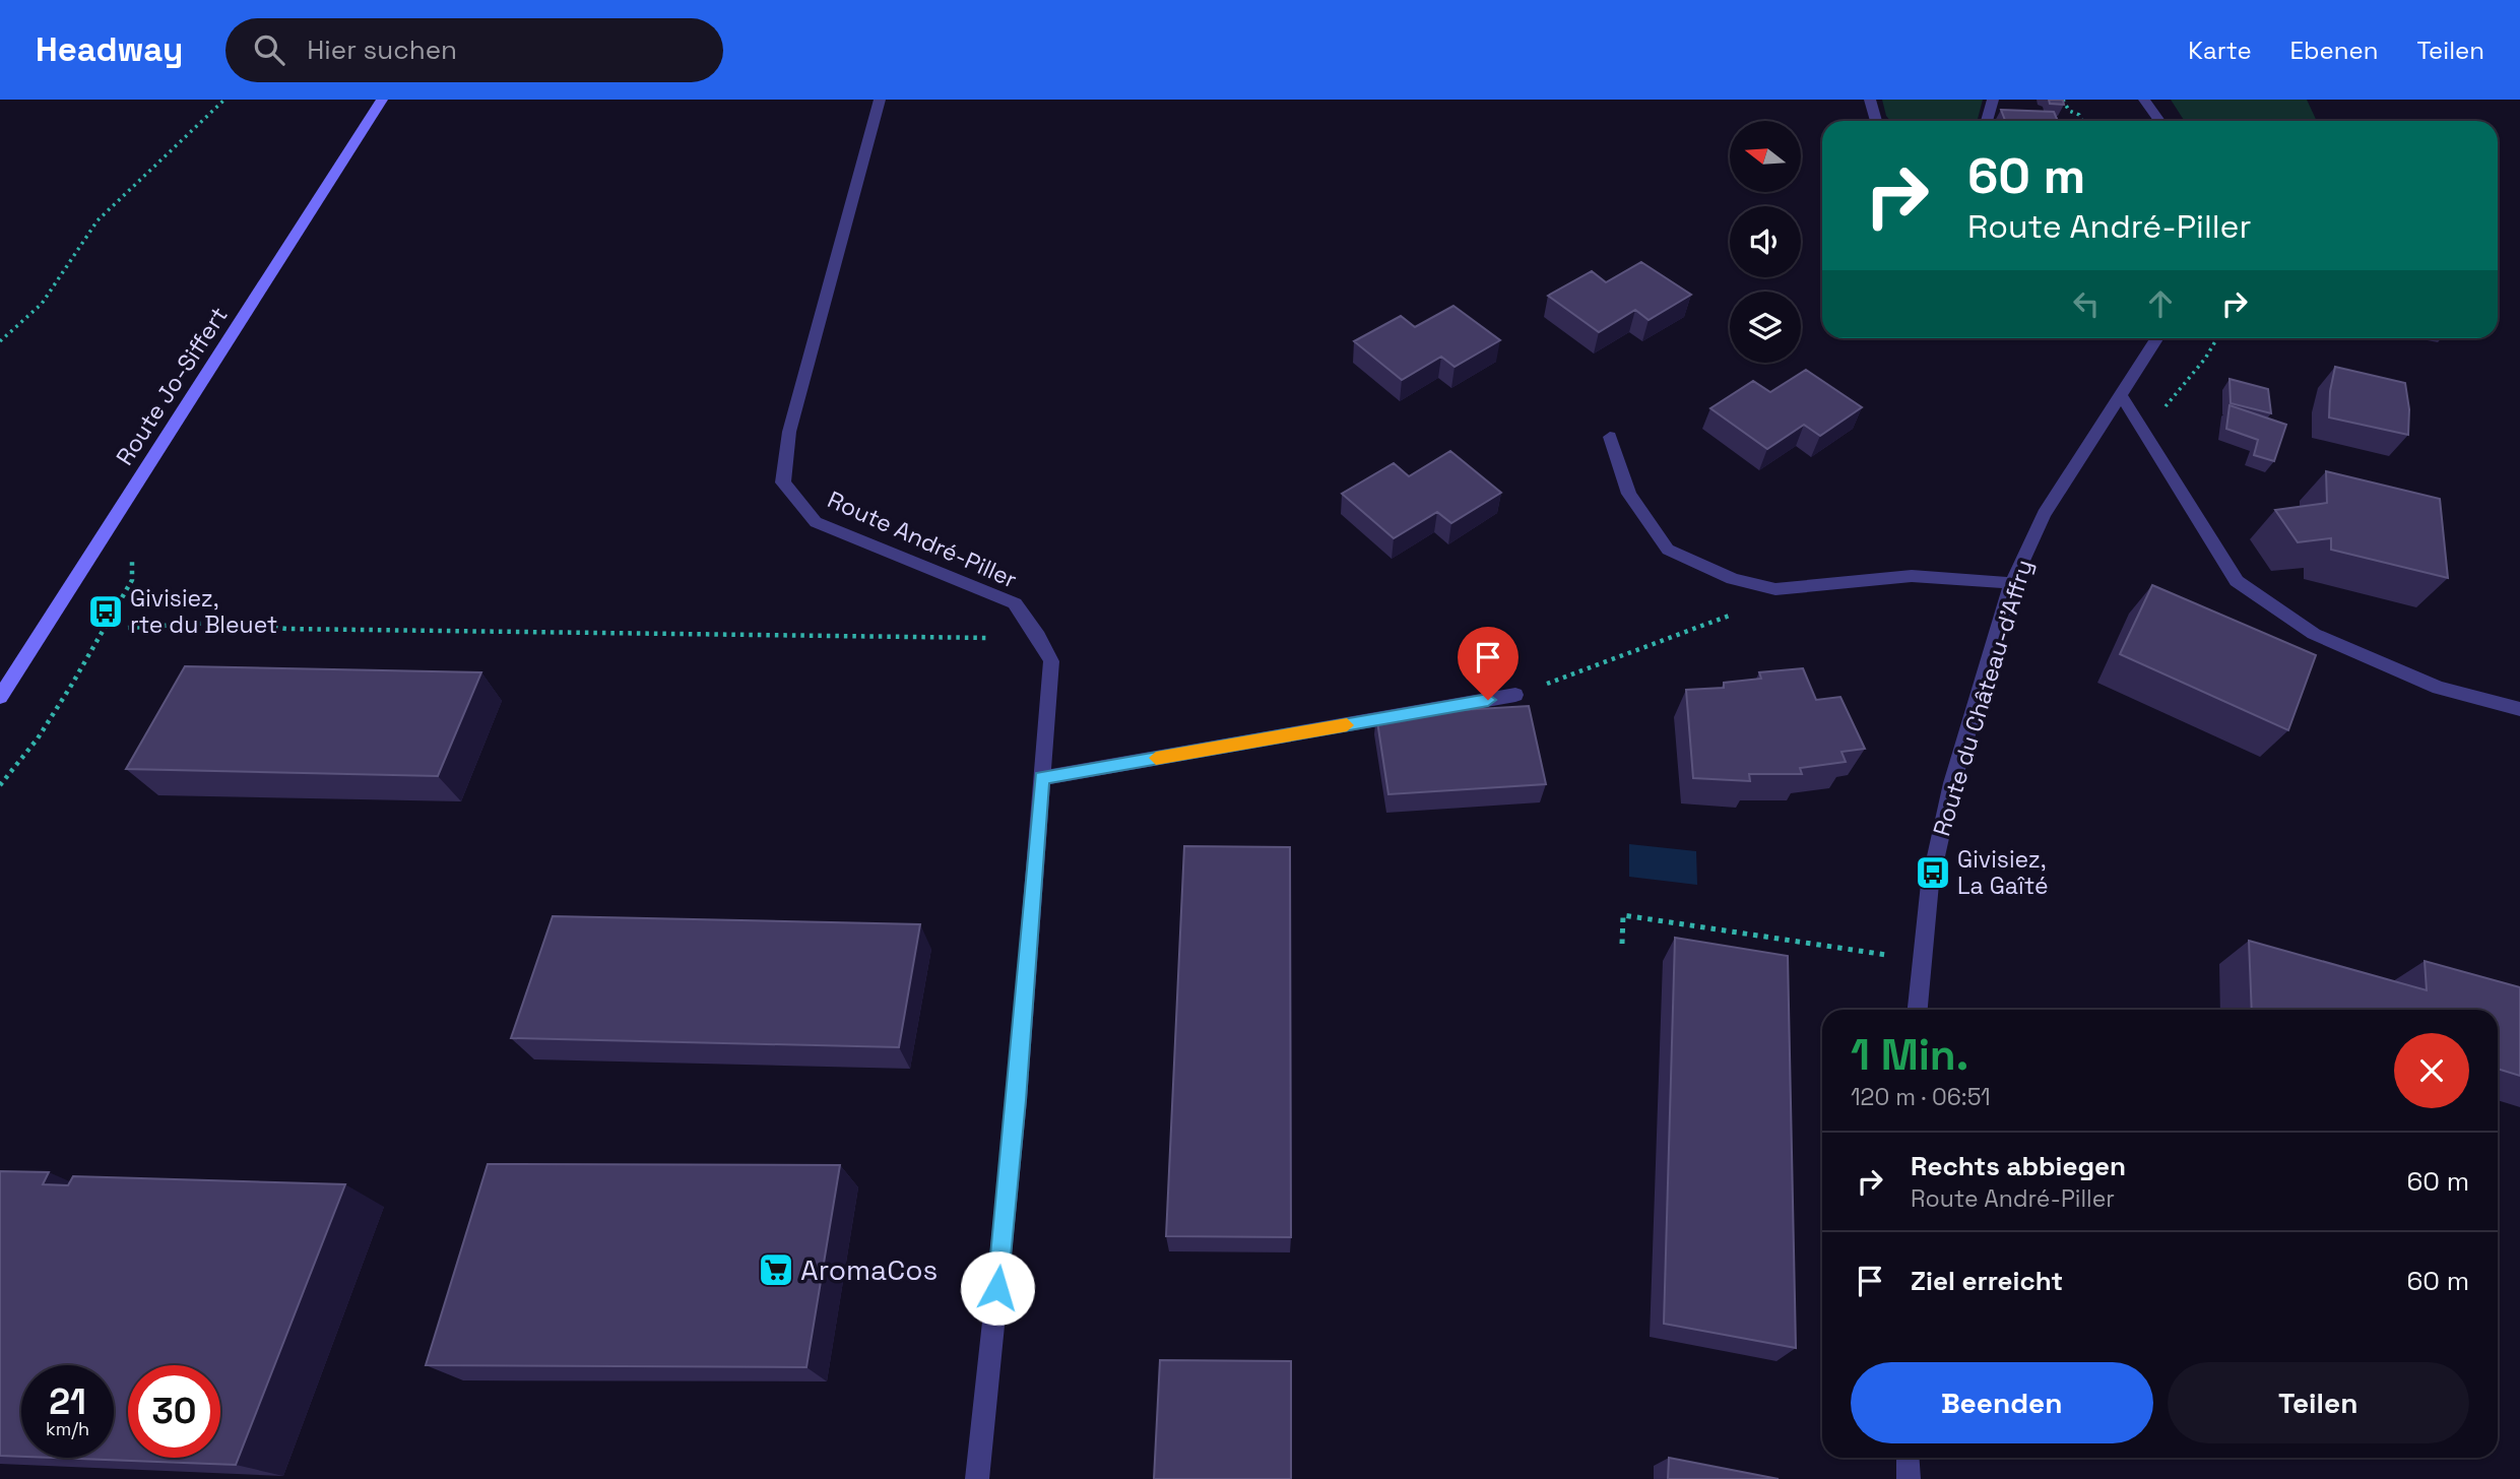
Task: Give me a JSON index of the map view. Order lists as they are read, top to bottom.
{
  "streets": {
    "main road": ["Route Jo-Siffert"],
    "street": ["Route André-Piller", "Route du Château-d'Affry"]
  },
  "places": {
    "bus stop": ["Givisiez, rte du Bleuet", "Givisiez, La Gaîté"],
    "supermarket": ["AromaCos"]
  },
  "north": "left",
  "page": {
    "header": "Headway",
    "search": "Hier suchen",
    "nav": ["Karte", "Ebenen", "Teilen"],
    "turn": ["60 m", "Route André-Piller"],
    "heading": ["1 Min.", "120 m · 06:51"],
    "list": [
      {
        "name": "Rechts abbiegen",
        "note": "Route André-Piller",
        "value": "60 m"
      },
      {
        "name": "Ziel erreicht",
        "value": "60 m"
      }
    ],
    "buttons": ["Beenden", "Teilen"],
    "speed": "21 km/h",
    "limit": "30"
  }
}
